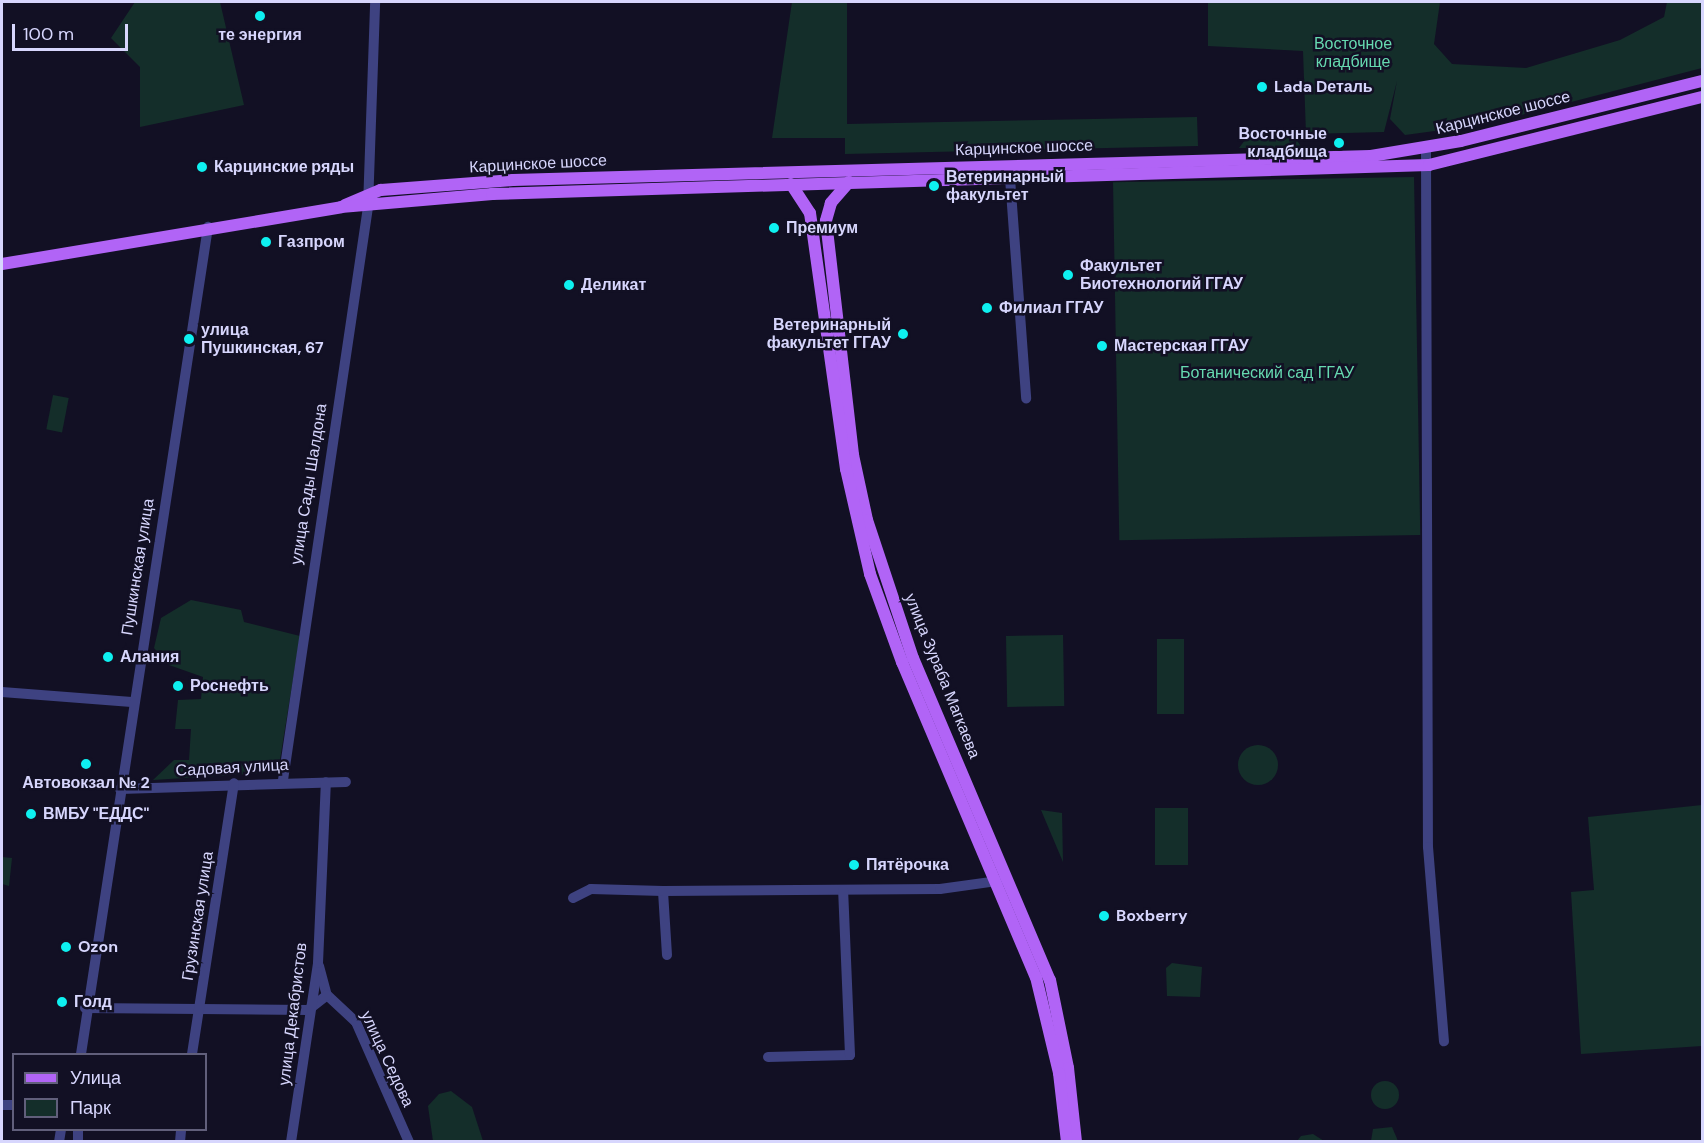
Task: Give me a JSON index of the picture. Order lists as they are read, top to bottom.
{
  "streets": {
    "main road": ["Карцинское шоссе", "улица Зураба Магкаева"],
    "street": [
      "улица Сады Шалдона",
      "Пушкинская улица",
      "Садовая улица",
      "Грузинская улица",
      "улица Декабристов",
      "улица Седова"
    ]
  },
  "crossings": [
    ["Карцинское шоссе", "улица Сады Шалдона"],
    ["Карцинское шоссе", "Пушкинская улица"],
    ["Карцинское шоссе", "улица Зураба Магкаева"],
    ["улица Сады Шалдона", "Садовая улица"],
    ["Пушкинская улица", "Садовая улица"],
    ["Садовая улица", "Грузинская улица"],
    ["Садовая улица", "улица Декабристов"]
  ],
  "parks": ["Восточное кладбище", "Ботанический сад ГГАУ"],
  "places": [
    "те энергия",
    "Lada Dеталь",
    "Восточные кладбища",
    "Карцинские ряды",
    "Ветеринарный факультет",
    "Премиум",
    "Газпром",
    "Факультет Биотехнологий ГГАУ",
    "Деликат",
    "Филиал ГГАУ",
    "Ветеринарный факультет ГГАУ",
    "улица Пушкинская, 67",
    "Мастерская ГГАУ",
    "Алания",
    "Роснефть",
    "Автовокзал № 2",
    "ВМБУ \"ЕДДС\"",
    "Пятёрочка",
    "Boxberry",
    "Ozon",
    "Голд"
  ],
  "legend": ["Улица", "Парк"],
  "scale_bar": "100 m"
}
